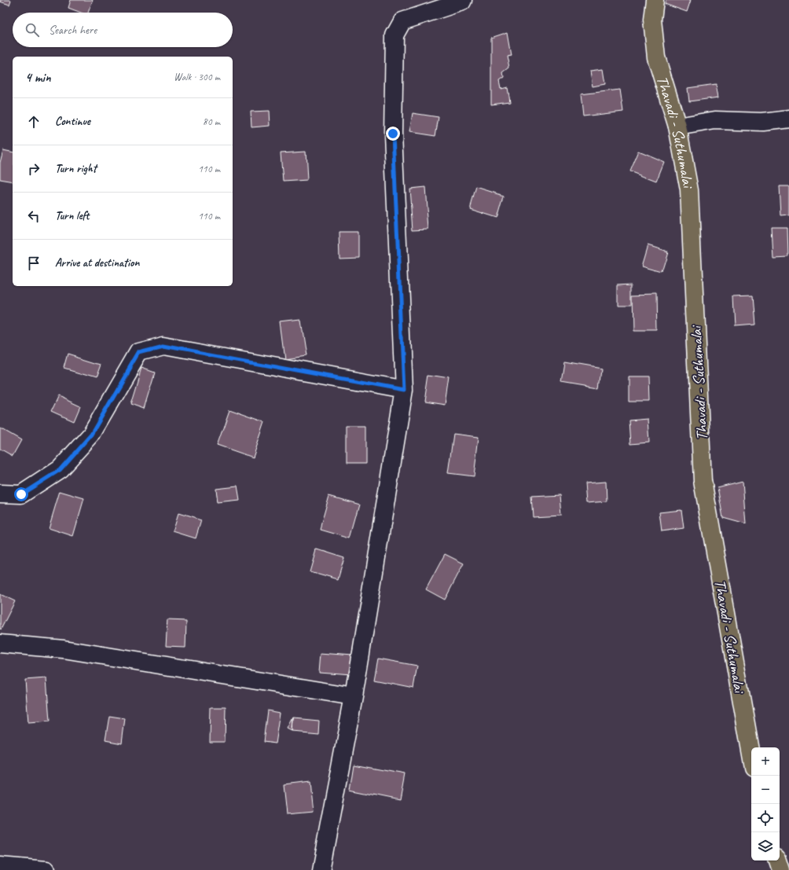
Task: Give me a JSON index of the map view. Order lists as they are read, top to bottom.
{
  "streets": {
    "main road": ["Thavadi - Suthumalai"]
  },
  "page": {
    "search": "Search here",
    "heading": ["4 min", "Walk · 300 m"],
    "list": [
      ["Continue", "80 m"],
      ["Turn right", "110 m"],
      ["Turn left", "110 m"],
      "Arrive at destination"
    ],
    "map_buttons": ["+", "−"]
  }
}
